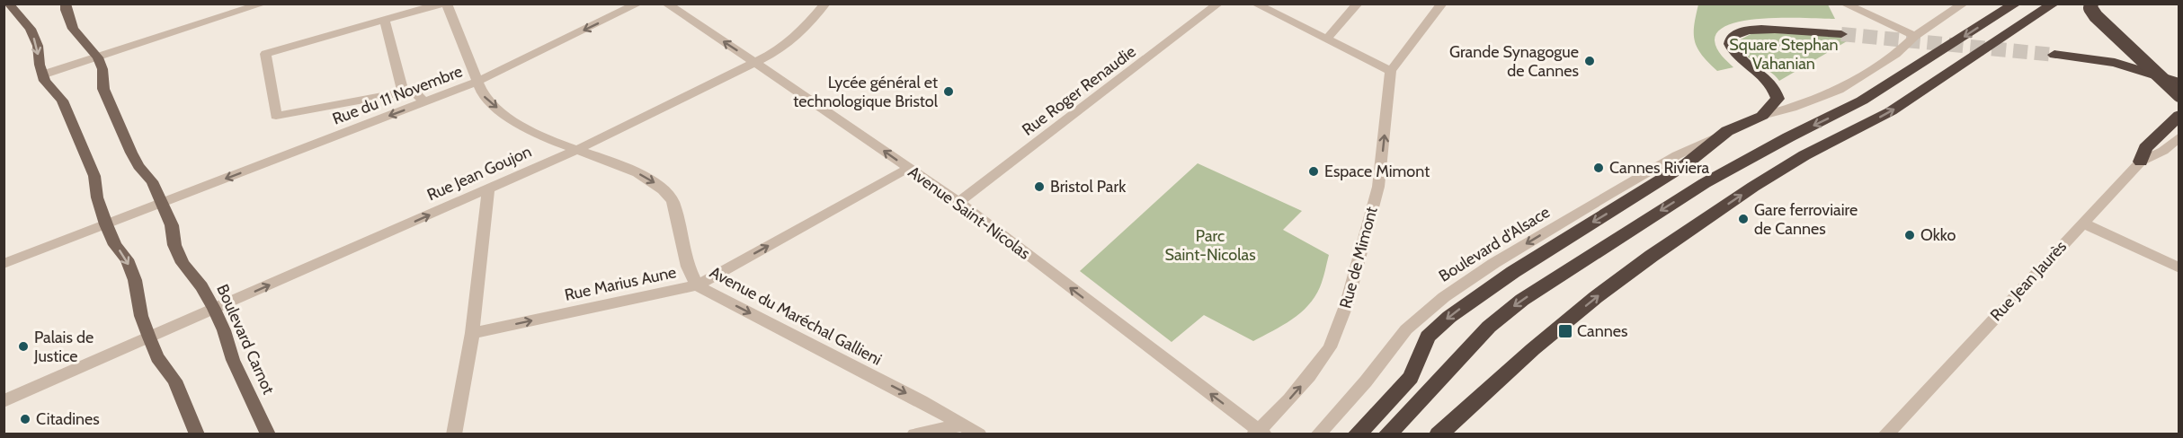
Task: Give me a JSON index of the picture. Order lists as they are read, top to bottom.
{
  "streets": {
    "main road": ["Boulevard Carnot"],
    "street": [
      "Rue Roger Renaudie",
      "Rue du 11 Novembre",
      "Rue Jean Goujon",
      "Avenue Saint-Nicolas",
      "Boulevard d'Alsace",
      "Rue de Mimont",
      "Rue Jean Jaurès",
      "Rue Marius Aune",
      "Avenue du Maréchal Gallieni"
    ]
  },
  "crossings": [
    ["Rue Roger Renaudie", "Avenue Saint-Nicolas"],
    ["Rue du 11 Novembre", "Avenue du Maréchal Gallieni"],
    ["Rue du 11 Novembre", "Boulevard Carnot"],
    ["Rue Jean Goujon", "Avenue Saint-Nicolas"],
    ["Rue Jean Goujon", "Avenue du Maréchal Gallieni"],
    ["Rue Jean Goujon", "Boulevard Carnot"],
    ["Avenue Saint-Nicolas", "Rue de Mimont"],
    ["Avenue Saint-Nicolas", "Rue Marius Aune"],
    ["Rue Marius Aune", "Avenue du Maréchal Gallieni"]
  ],
  "one_way": [
    "Rue du 11 Novembre",
    "Avenue Saint-Nicolas",
    "Boulevard d'Alsace",
    "Rue de Mimont",
    "Rue Marius Aune",
    "Avenue du Maréchal Gallieni"
  ],
  "parks": ["Square Stephan Vahanian", "Parc Saint-Nicolas"],
  "places": {
    "other": [
      "Grande Synagogue de Cannes",
      "Lycée général et technologique Bristol",
      "Cannes Riviera",
      "Espace Mimont",
      "Bristol Park",
      "Gare ferroviaire de Cannes",
      "Okko",
      "Palais de Justice",
      "Citadines"
    ],
    "transit": ["Cannes"]
  }
}
